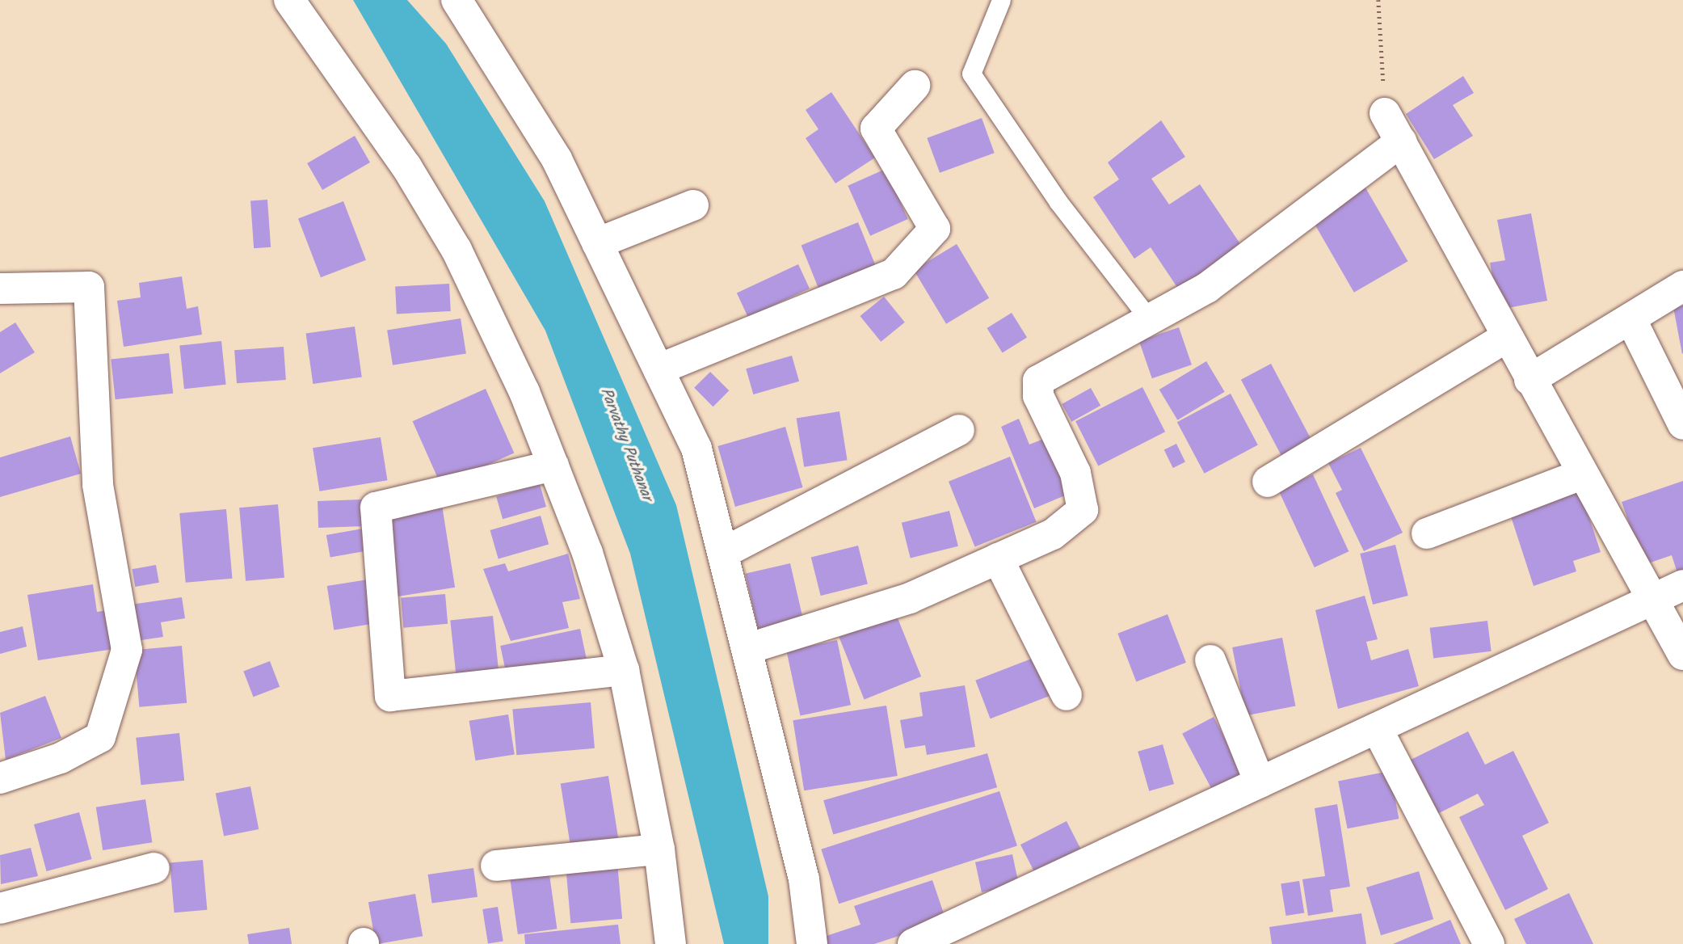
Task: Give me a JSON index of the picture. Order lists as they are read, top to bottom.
{
  "water": ["Parvathy Puthanar"]
}
